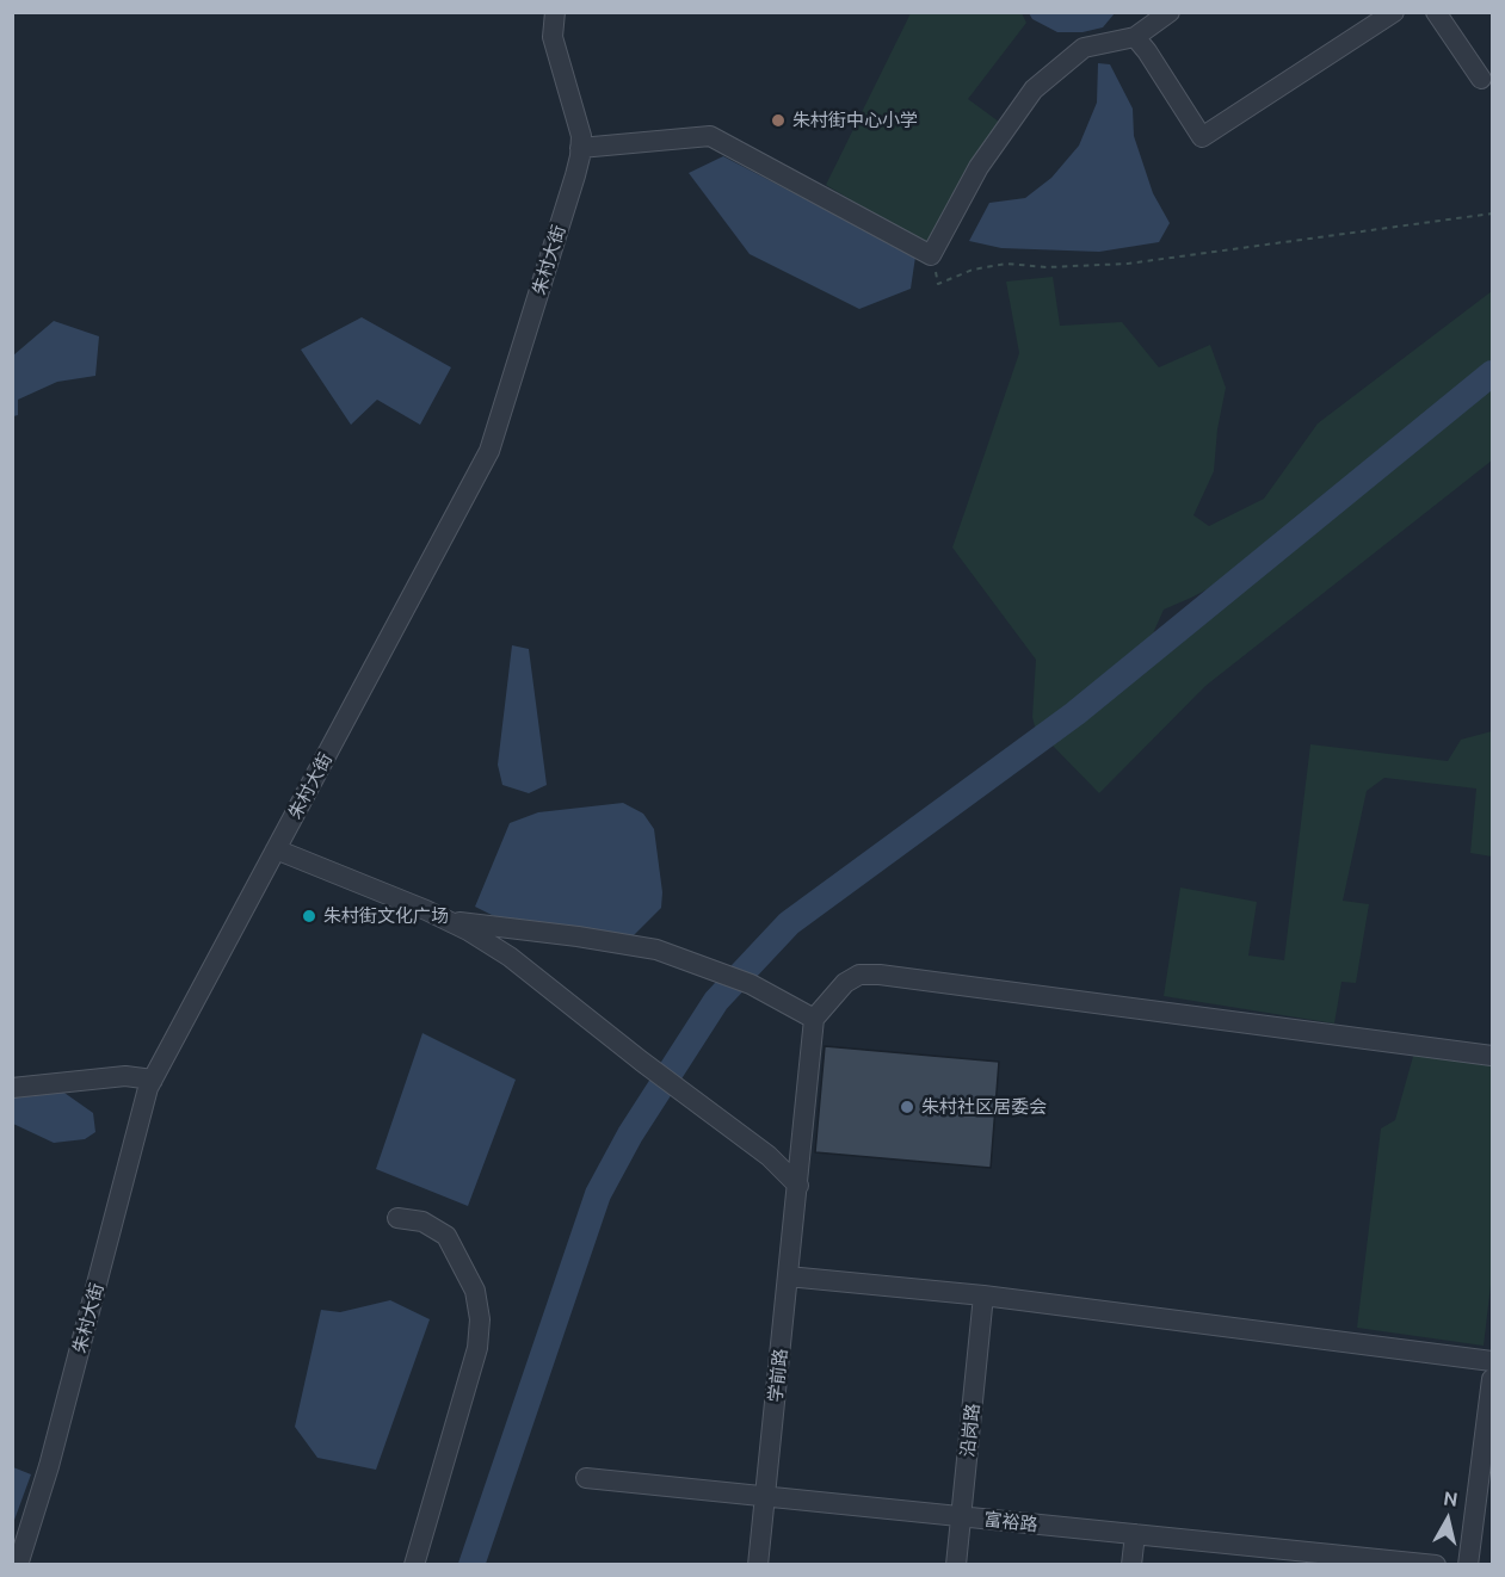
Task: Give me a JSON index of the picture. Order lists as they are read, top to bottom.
{
  "streets": {
    "street": [
      "朱村大街",
      "学前路",
      "沿岗路",
      "富裕路"
    ]
  },
  "crossings": [
    ["学前路", "富裕路"],
    ["沿岗路", "富裕路"]
  ],
  "places": ["朱村街中心小学", "朱村街文化广场", "朱村社区居委会"],
  "north": "top"
}
